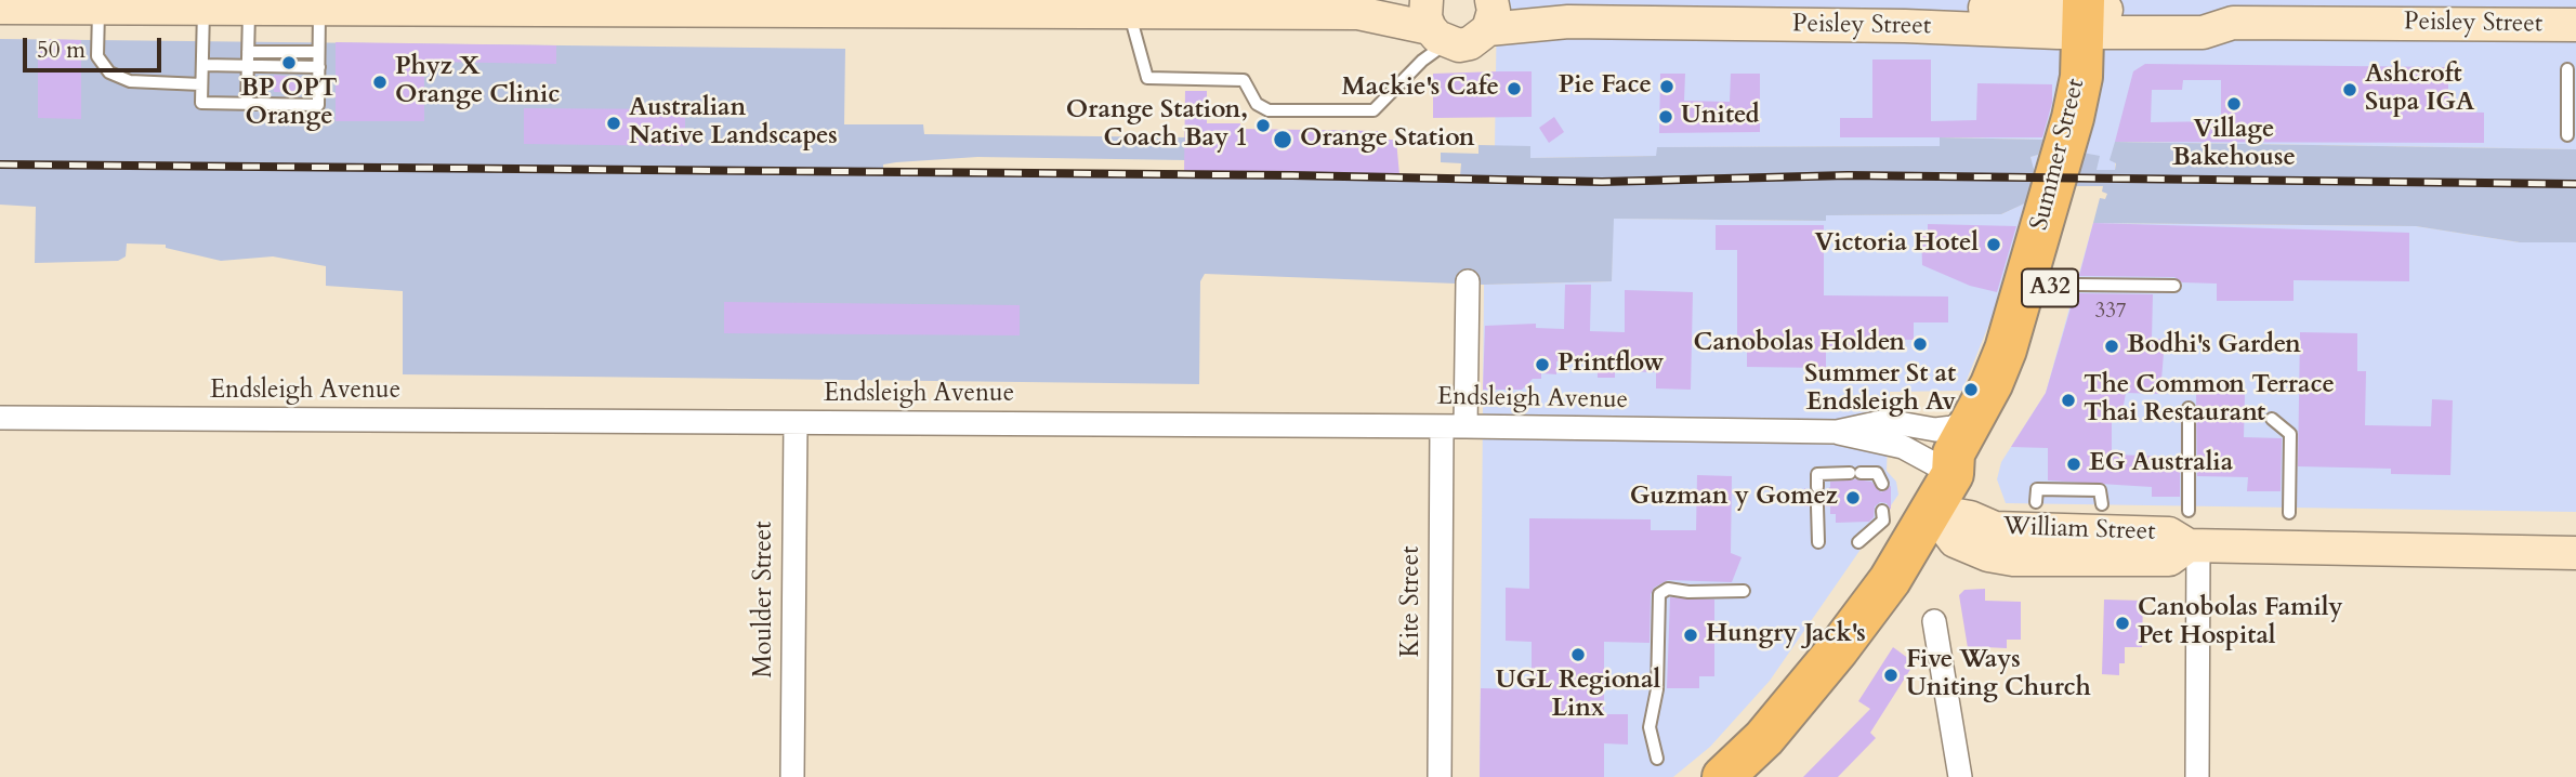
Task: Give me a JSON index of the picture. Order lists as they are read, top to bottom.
{
  "streets": {
    "highway": ["Summer Street", "A32"],
    "main road": ["Peisley Street", "William Street"],
    "street": ["Endsleigh Avenue", "Moulder Street", "Kite Street"]
  },
  "crossings": [
    ["Peisley Street", "Summer Street"],
    ["Summer Street", "A32"],
    ["Summer Street", "Endsleigh Avenue"],
    ["Summer Street", "William Street"],
    ["A32", "William Street"],
    ["Endsleigh Avenue", "Moulder Street"],
    ["Endsleigh Avenue", "Kite Street"]
  ],
  "places": [
    "BP OPT Orange",
    "Phyz X Orange Clinic",
    "Pie Face",
    "Mackie's Cafe",
    "Ashcroft Supa IGA",
    "Village Bakehouse",
    "United",
    "Australian Native Landscapes",
    "Orange Station, Coach Bay 1",
    "Orange Station",
    "Victoria Hotel",
    "Canobolas Holden",
    "Bodhi's Garden",
    "Printflow",
    "Summer St at Endsleigh Av",
    "The Common Terrace Thai Restaurant",
    "EG Australia",
    "Guzman y Gomez",
    "Canobolas Family Pet Hospital",
    "Hungry Jack's",
    "UGL Regional Linx",
    "Five Ways Uniting Church"
  ],
  "house_numbers": ["337"],
  "scale_bar": "50 m"
}
